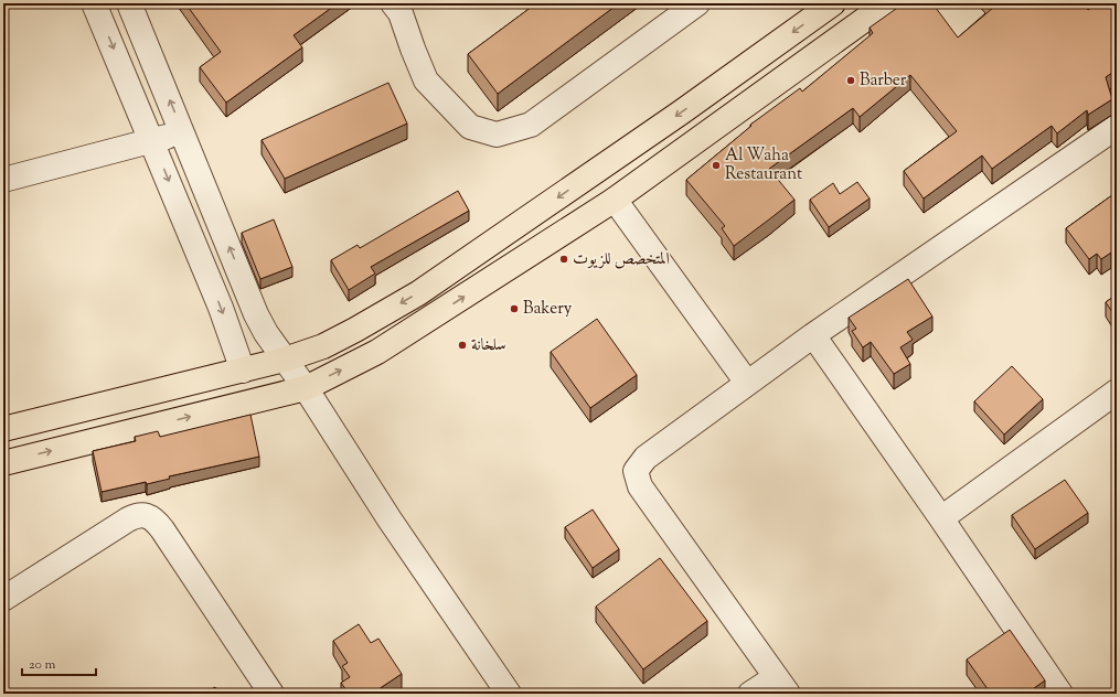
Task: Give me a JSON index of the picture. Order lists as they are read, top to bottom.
{
  "places": [
    "Barber",
    "Al Waha Restaurant",
    "المتخصص للزيوت",
    "Bakery",
    "سلخانة"
  ],
  "scale_bar": "20 m"
}
